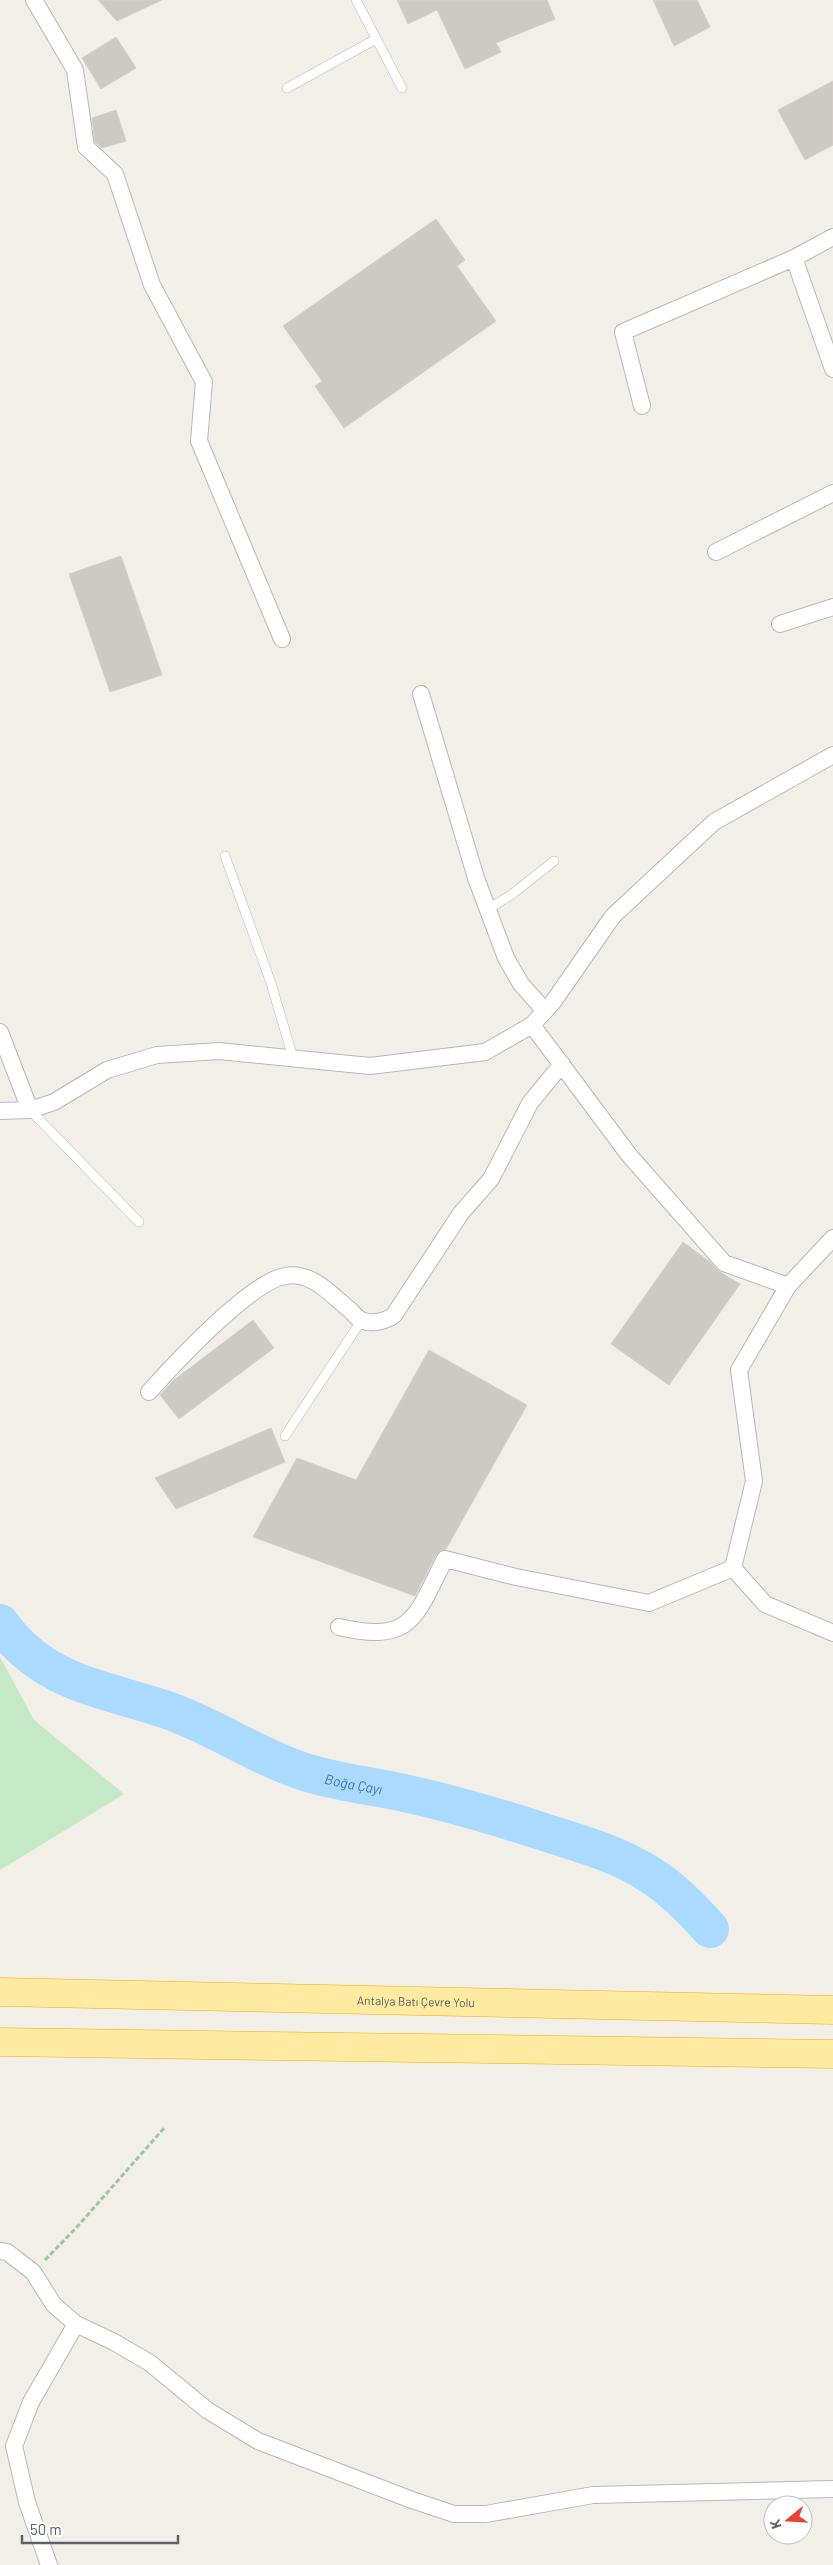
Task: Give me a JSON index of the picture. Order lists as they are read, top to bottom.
{
  "streets": {
    "highway": ["Antalya Batı Çevre Yolu"]
  },
  "water": ["Boğa Çayı"],
  "scale_bar": "50 m",
  "north": "left"
}
